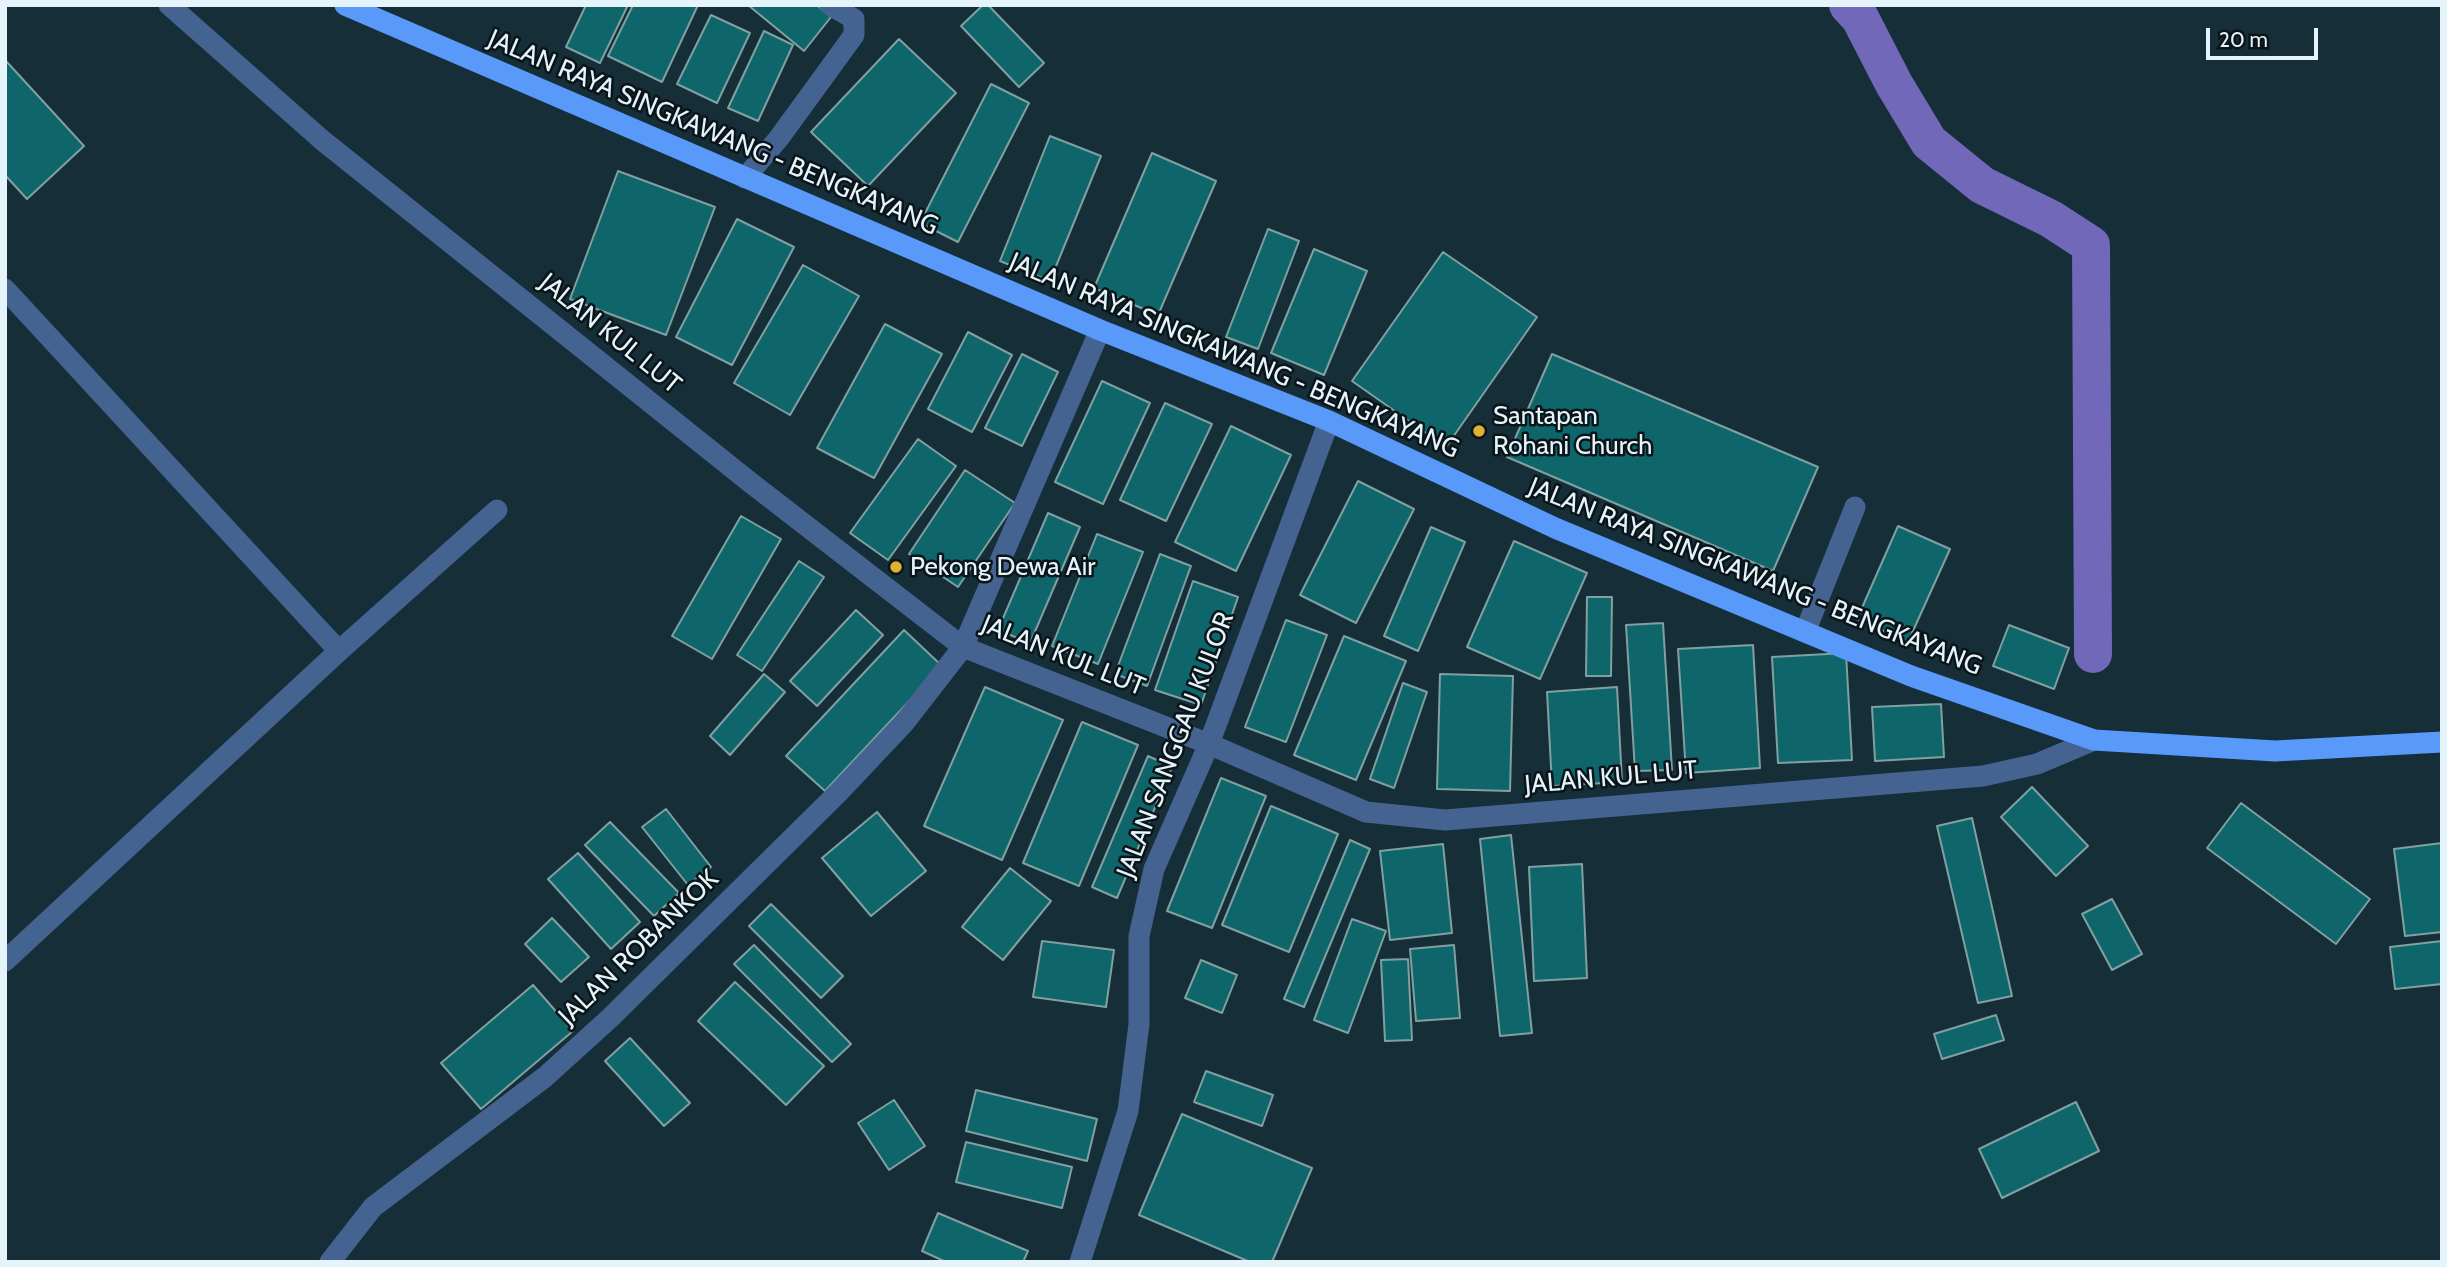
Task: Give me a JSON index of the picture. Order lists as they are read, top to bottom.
{
  "streets": {
    "main road": ["JALAN RAYA SINGKAWANG - BENGKAYANG"],
    "street": ["JALAN KUL LUT", "JALAN SANGGAU KULOR", "JALAN ROBANKOK"]
  },
  "crossings": [
    ["JALAN RAYA SINGKAWANG - BENGKAYANG", "JALAN KUL LUT"],
    ["JALAN RAYA SINGKAWANG - BENGKAYANG", "JALAN SANGGAU KULOR"],
    ["JALAN RAYA SINGKAWANG - BENGKAYANG", "JALAN ROBANKOK"],
    ["JALAN KUL LUT", "JALAN SANGGAU KULOR"],
    ["JALAN KUL LUT", "JALAN ROBANKOK"]
  ],
  "places": ["Santapan Rohani Church", "Pekong Dewa Air"],
  "scale_bar": "20 m"
}
